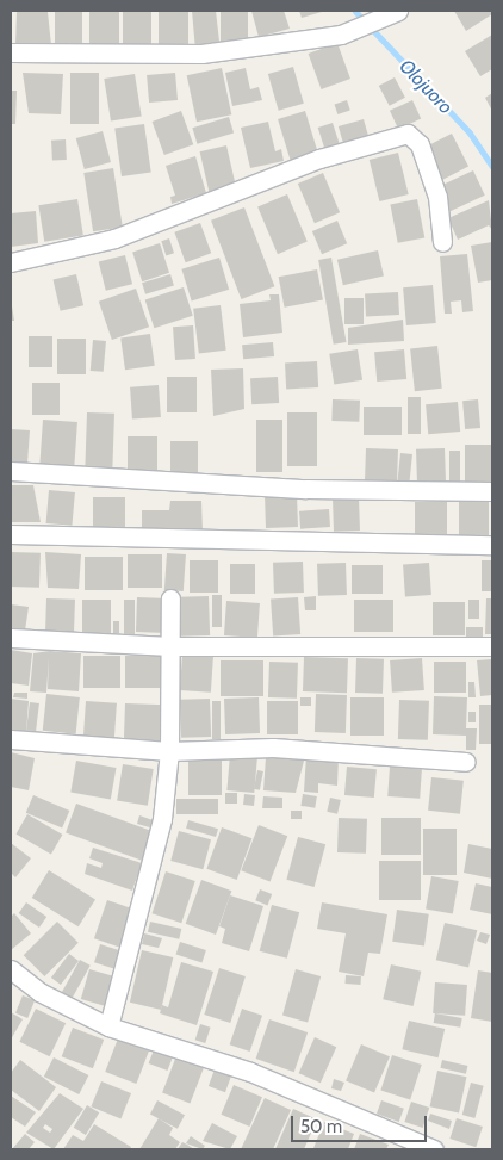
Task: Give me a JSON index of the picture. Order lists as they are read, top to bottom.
{
  "water": ["Olojuoro"],
  "scale_bar": "50 m"
}
